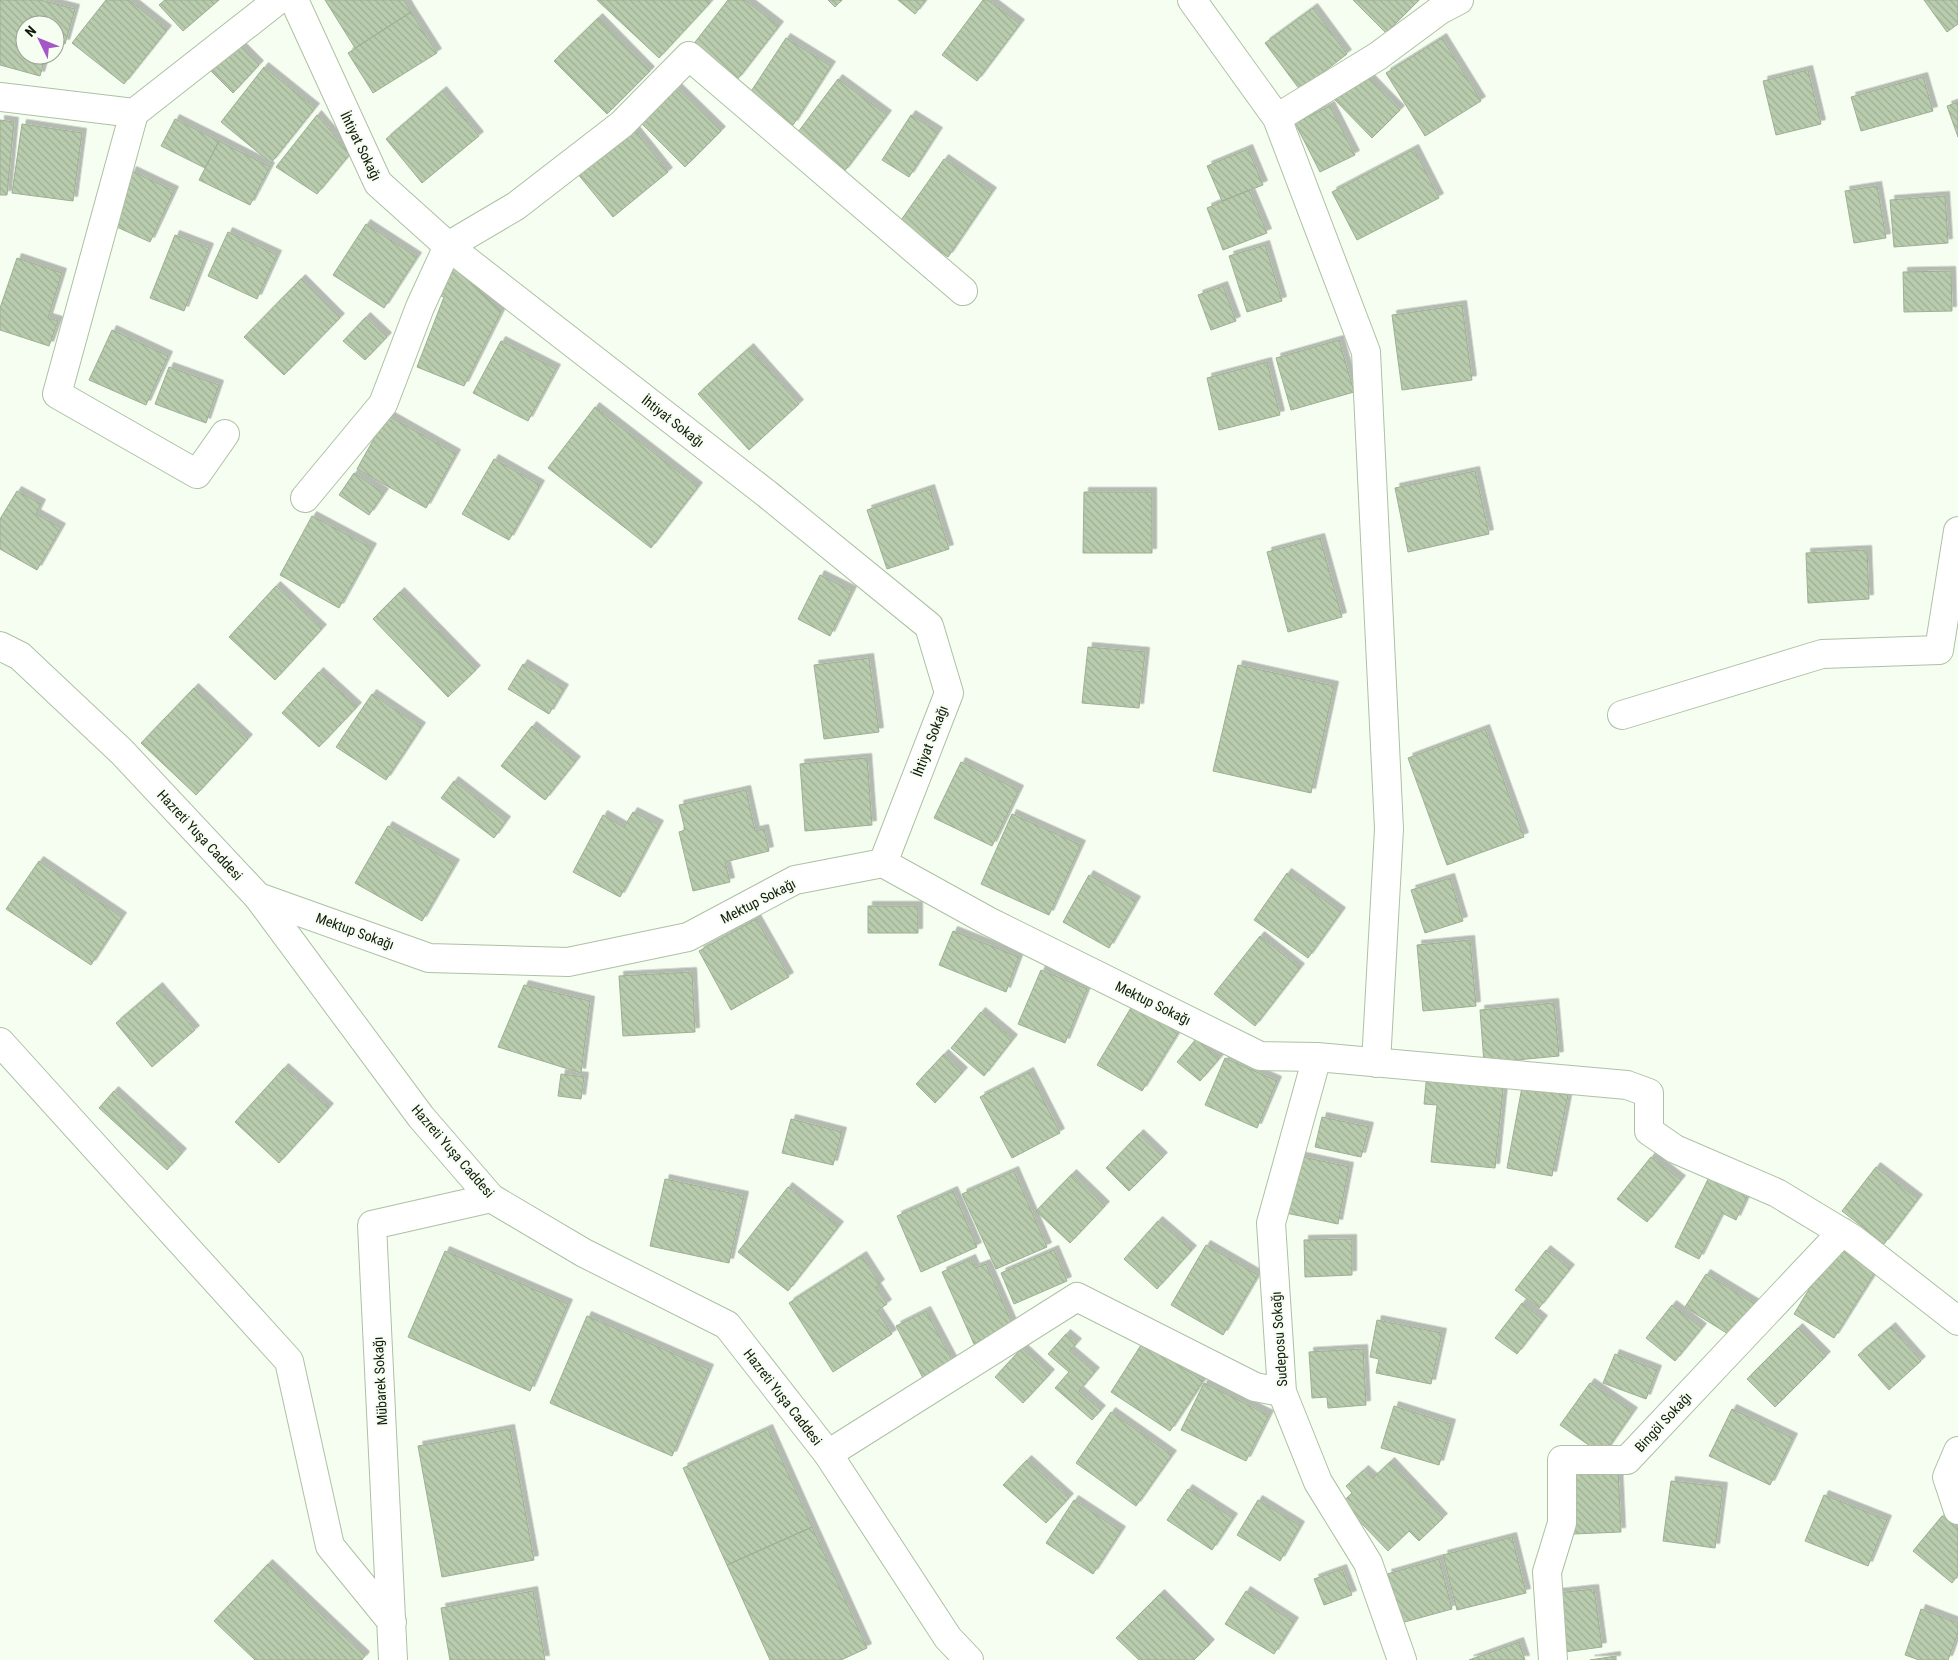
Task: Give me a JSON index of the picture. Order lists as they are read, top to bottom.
{
  "streets": {
    "street": [
      "İhtiyat Sokağı",
      "Hazreti Yuşa Caddesi",
      "Mektup Sokağı",
      "Sudeposu Sokağı",
      "Mübarek Sokağı",
      "Bingöl Sokağı"
    ]
  },
  "crossings": [
    ["İhtiyat Sokağı", "Mektup Sokağı"],
    ["Hazreti Yuşa Caddesi", "Mektup Sokağı"],
    ["Hazreti Yuşa Caddesi", "Mübarek Sokağı"],
    ["Mektup Sokağı", "Sudeposu Sokağı"],
    ["Mektup Sokağı", "Bingöl Sokağı"]
  ],
  "north": "top left"
}
